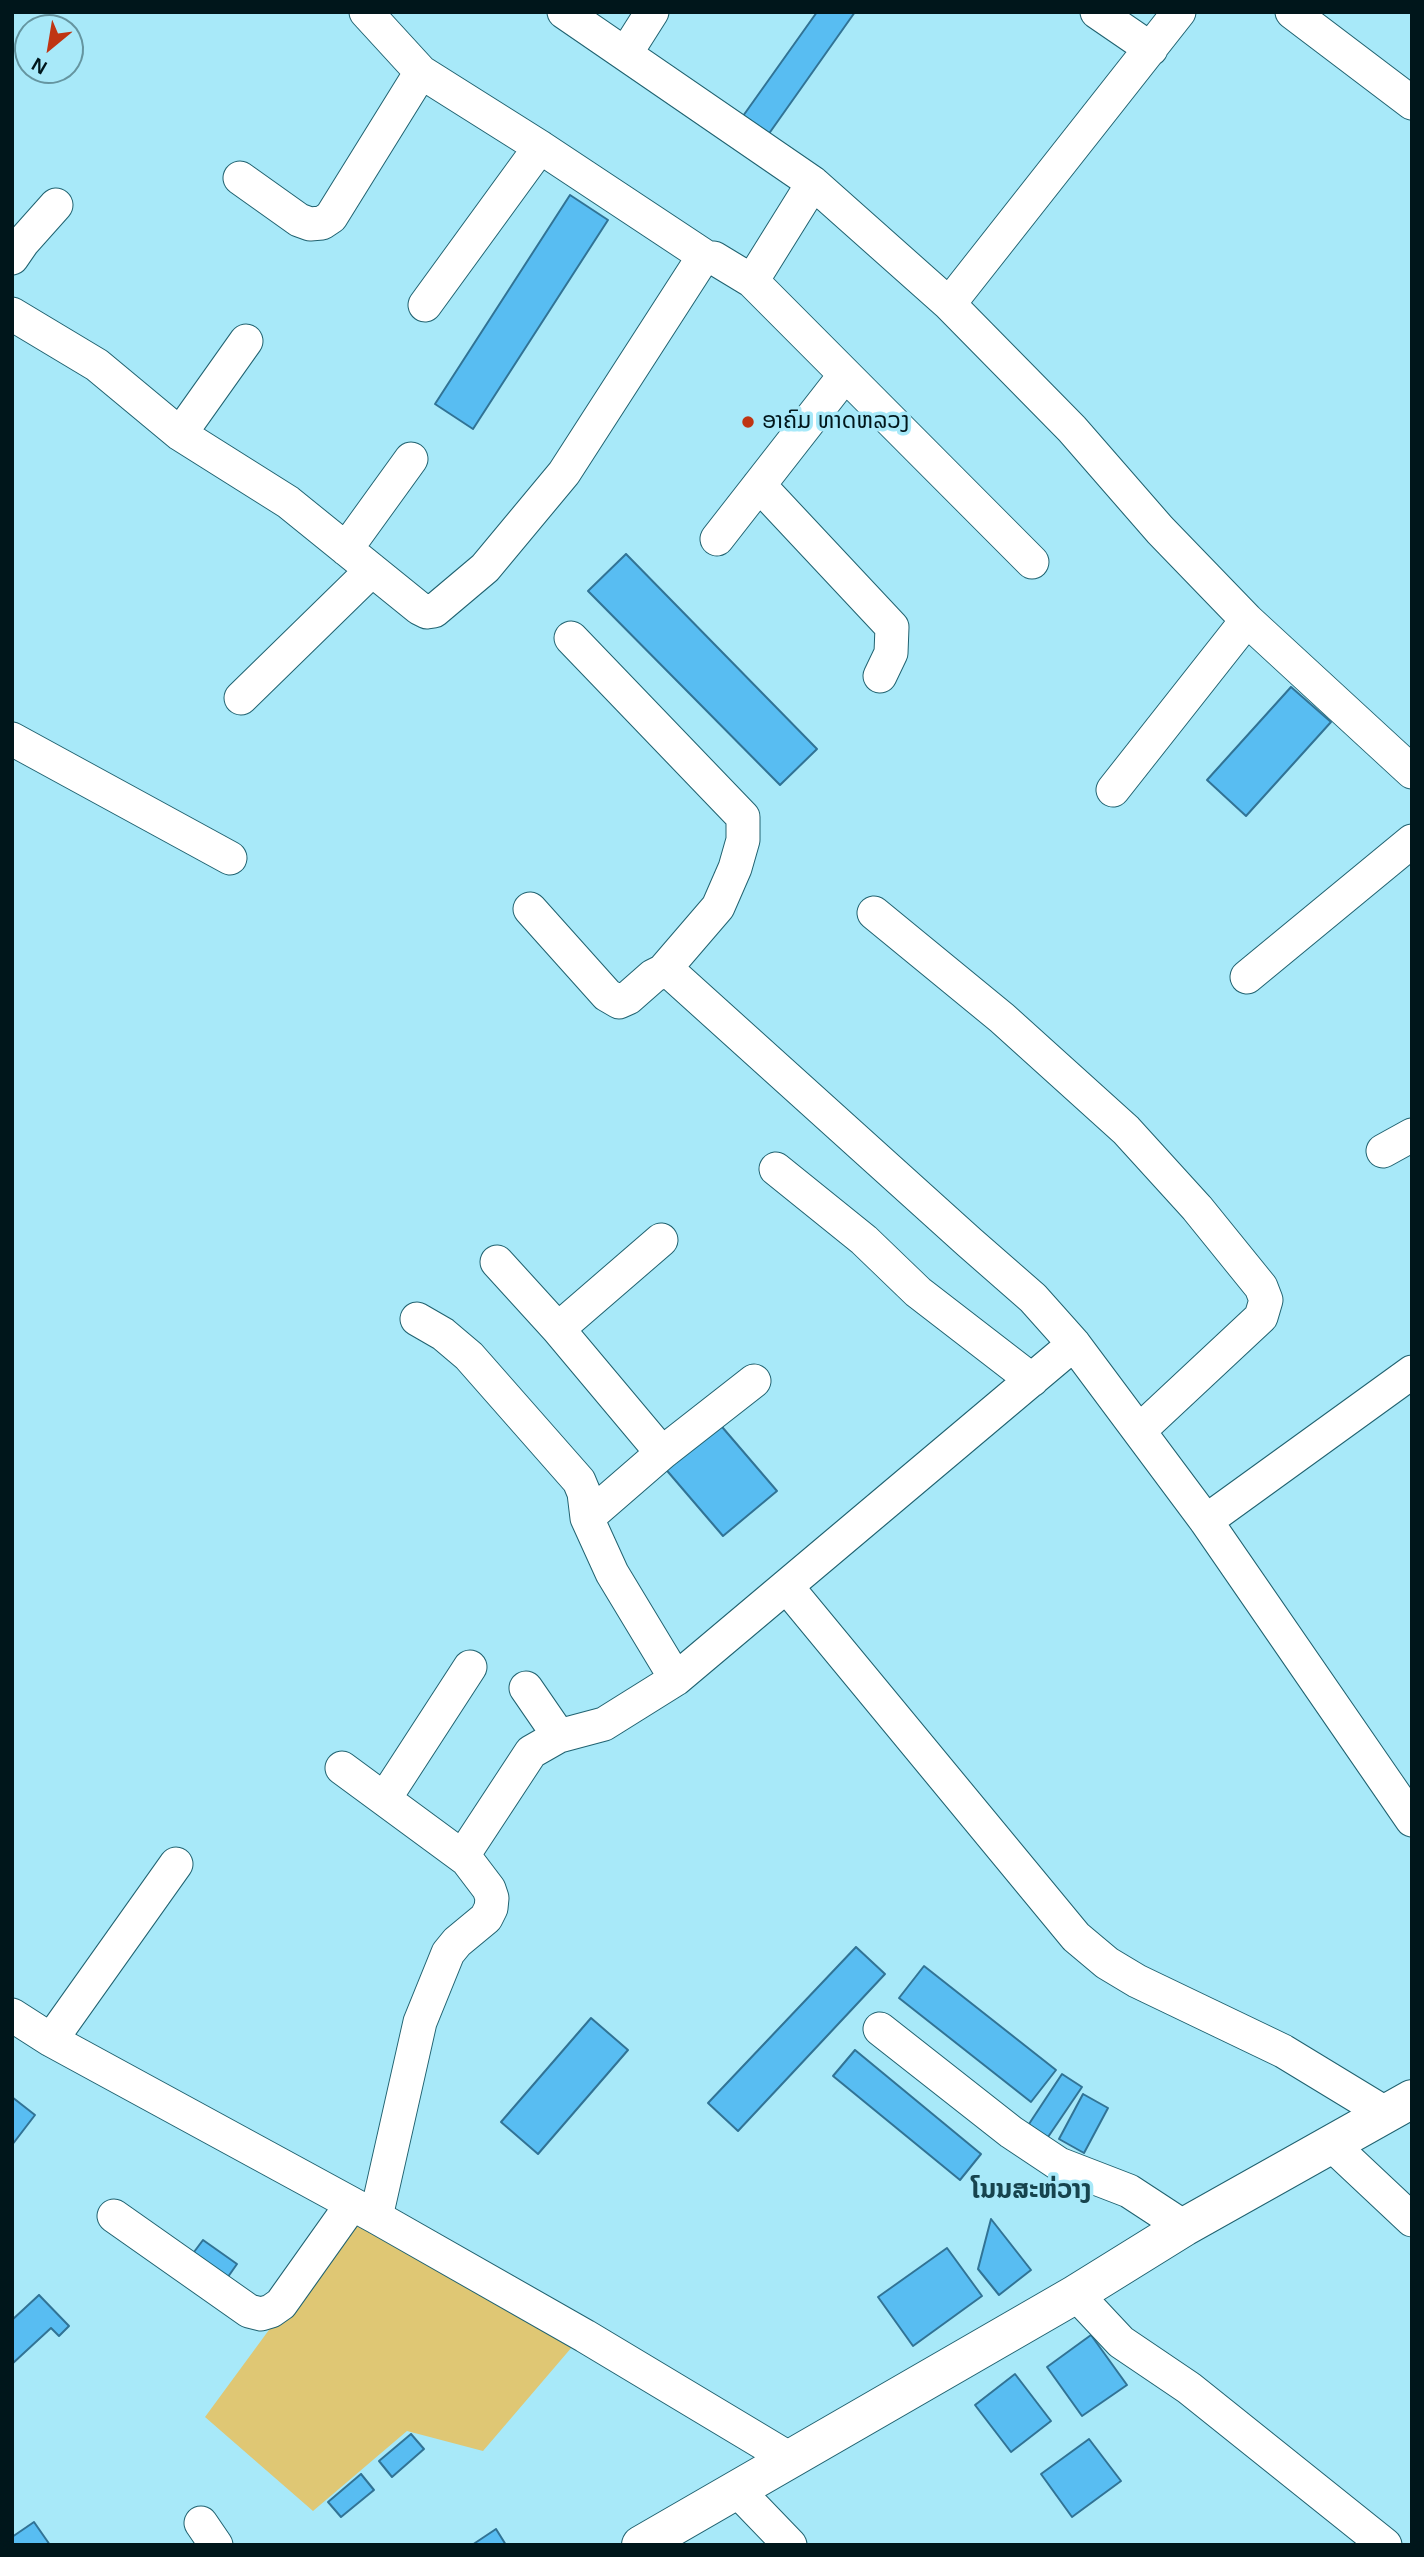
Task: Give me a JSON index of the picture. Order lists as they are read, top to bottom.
{
  "districts": ["ໂນນສະຫ່ວາງ"],
  "places": ["ອາຄົມ ທາດຫລວງ"],
  "north": "bottom left"
}
